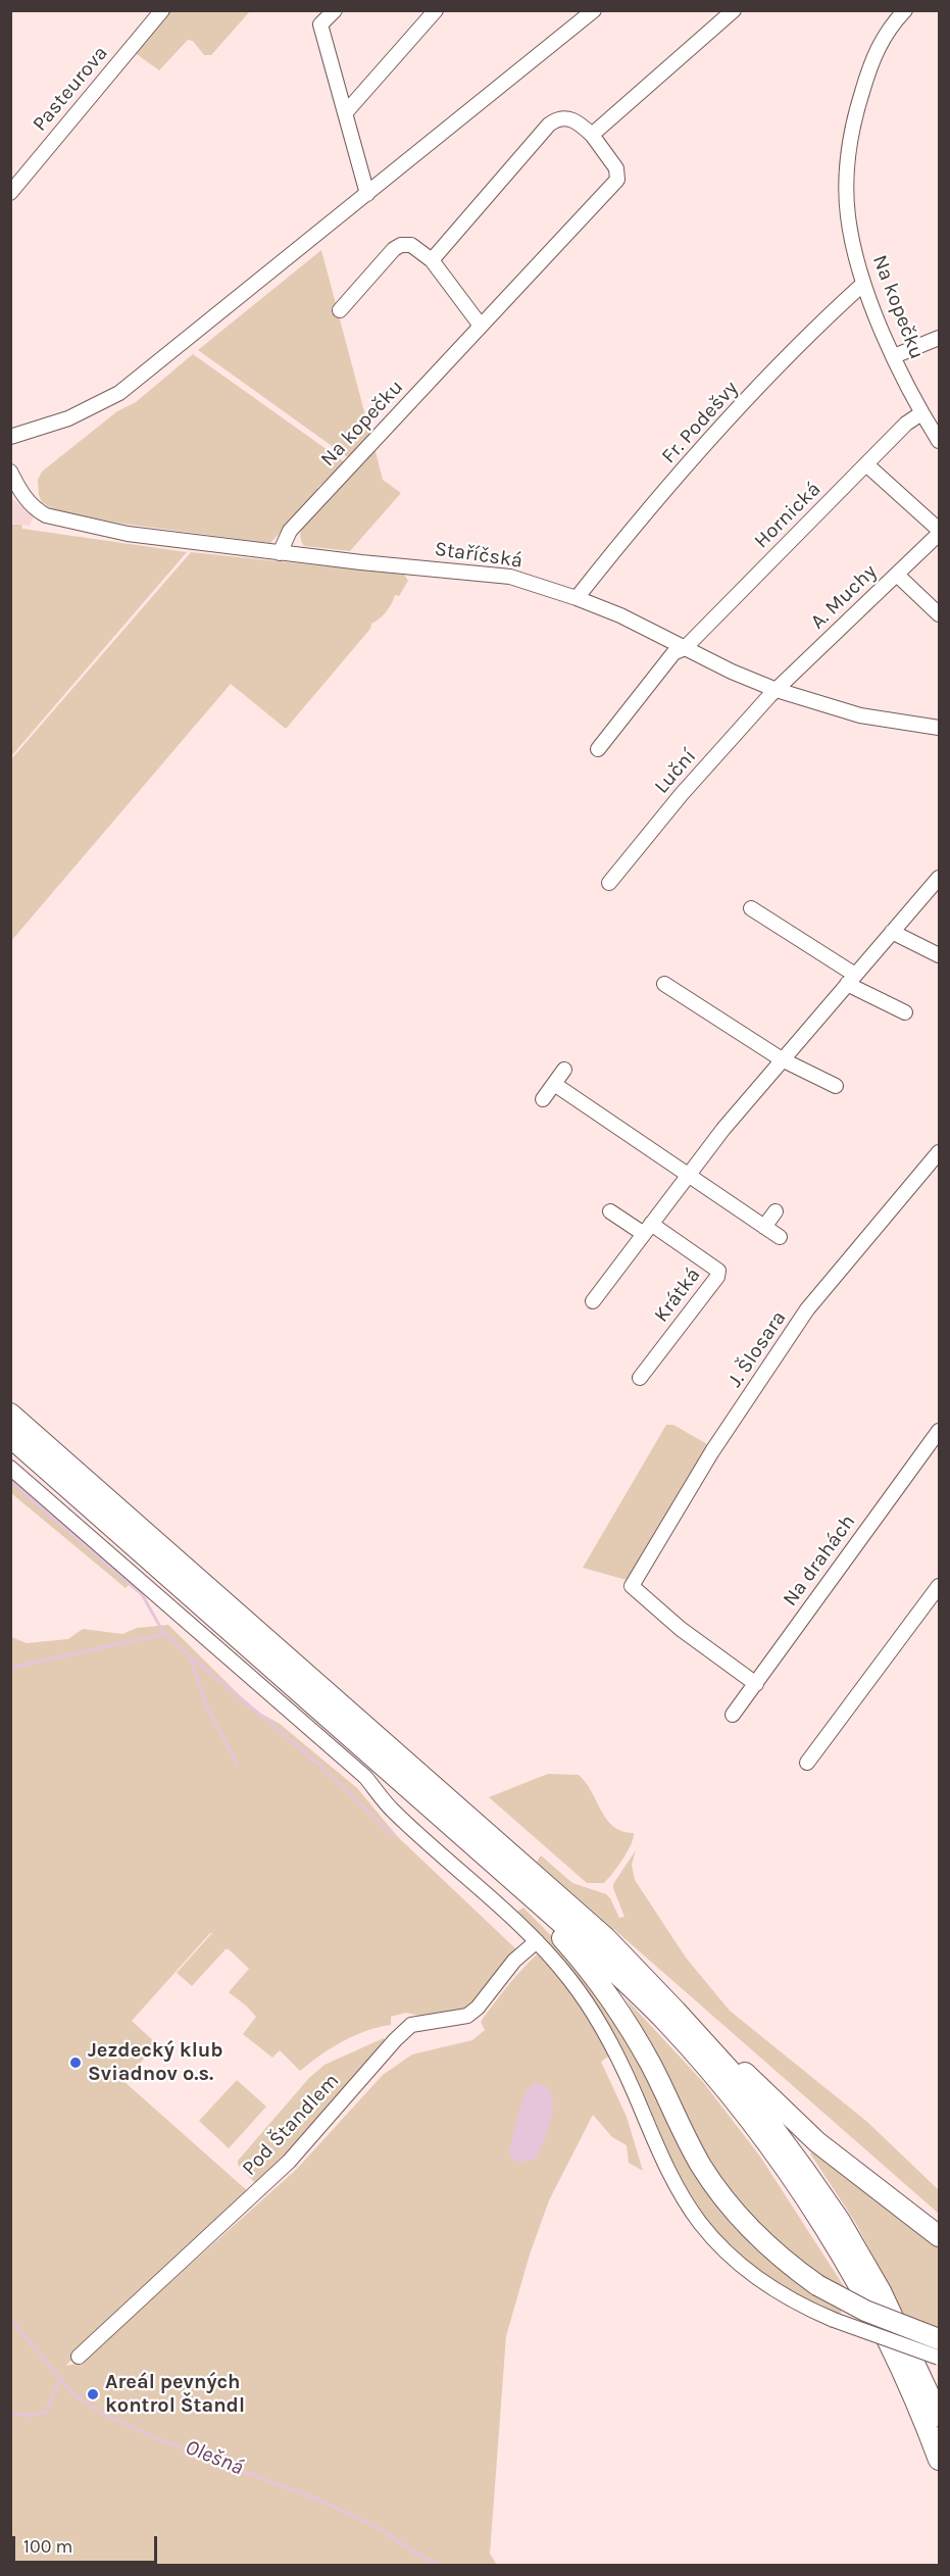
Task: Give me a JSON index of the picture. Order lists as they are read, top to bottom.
{
  "streets": {
    "street": [
      "Pasteurova",
      "Na kopečku",
      "Fr. Podešvy",
      "Hornická",
      "Staříčská",
      "A. Muchy",
      "Luční",
      "Krátká",
      "J. Šlosara",
      "Na drahách",
      "Pod Štandlem"
    ]
  },
  "crossings": [
    ["Na kopečku", "Fr. Podešvy"],
    ["Na kopečku", "Hornická"],
    ["Na kopečku", "Staříčská"],
    ["Fr. Podešvy", "Staříčská"],
    ["Hornická", "Staříčská"],
    ["Hornická", "A. Muchy"],
    ["Staříčská", "A. Muchy"],
    ["Staříčská", "Luční"],
    ["A. Muchy", "Luční"],
    ["J. Šlosara", "Na drahách"]
  ],
  "water": ["Olešná"],
  "places": ["Jezdecký klub Sviadnov o.s.", "Areál pevných kontrol Štandl"],
  "scale_bar": "100 m"
}
